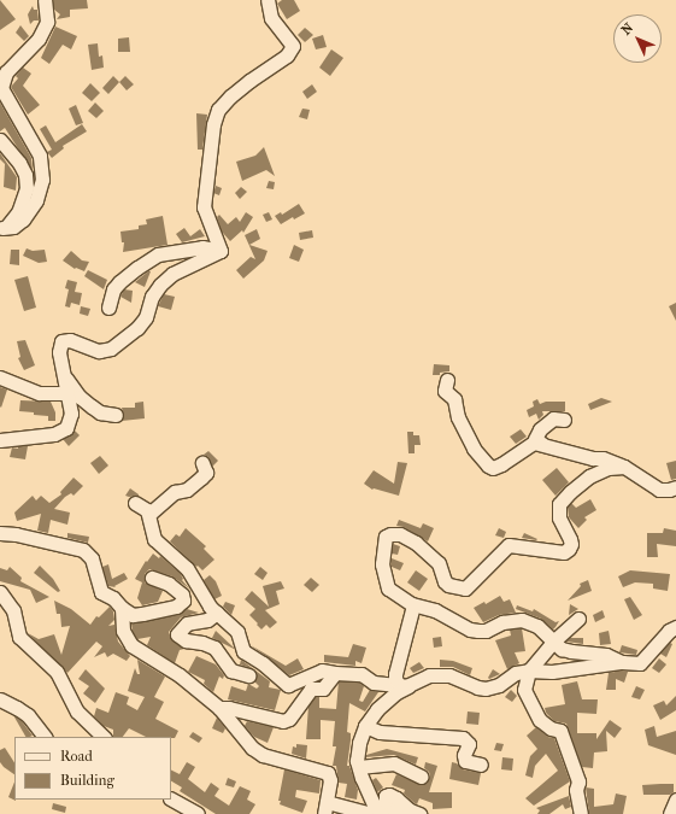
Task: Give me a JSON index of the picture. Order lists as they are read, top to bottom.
{
  "legend": ["Road", "Building"],
  "north": "top left"
}
